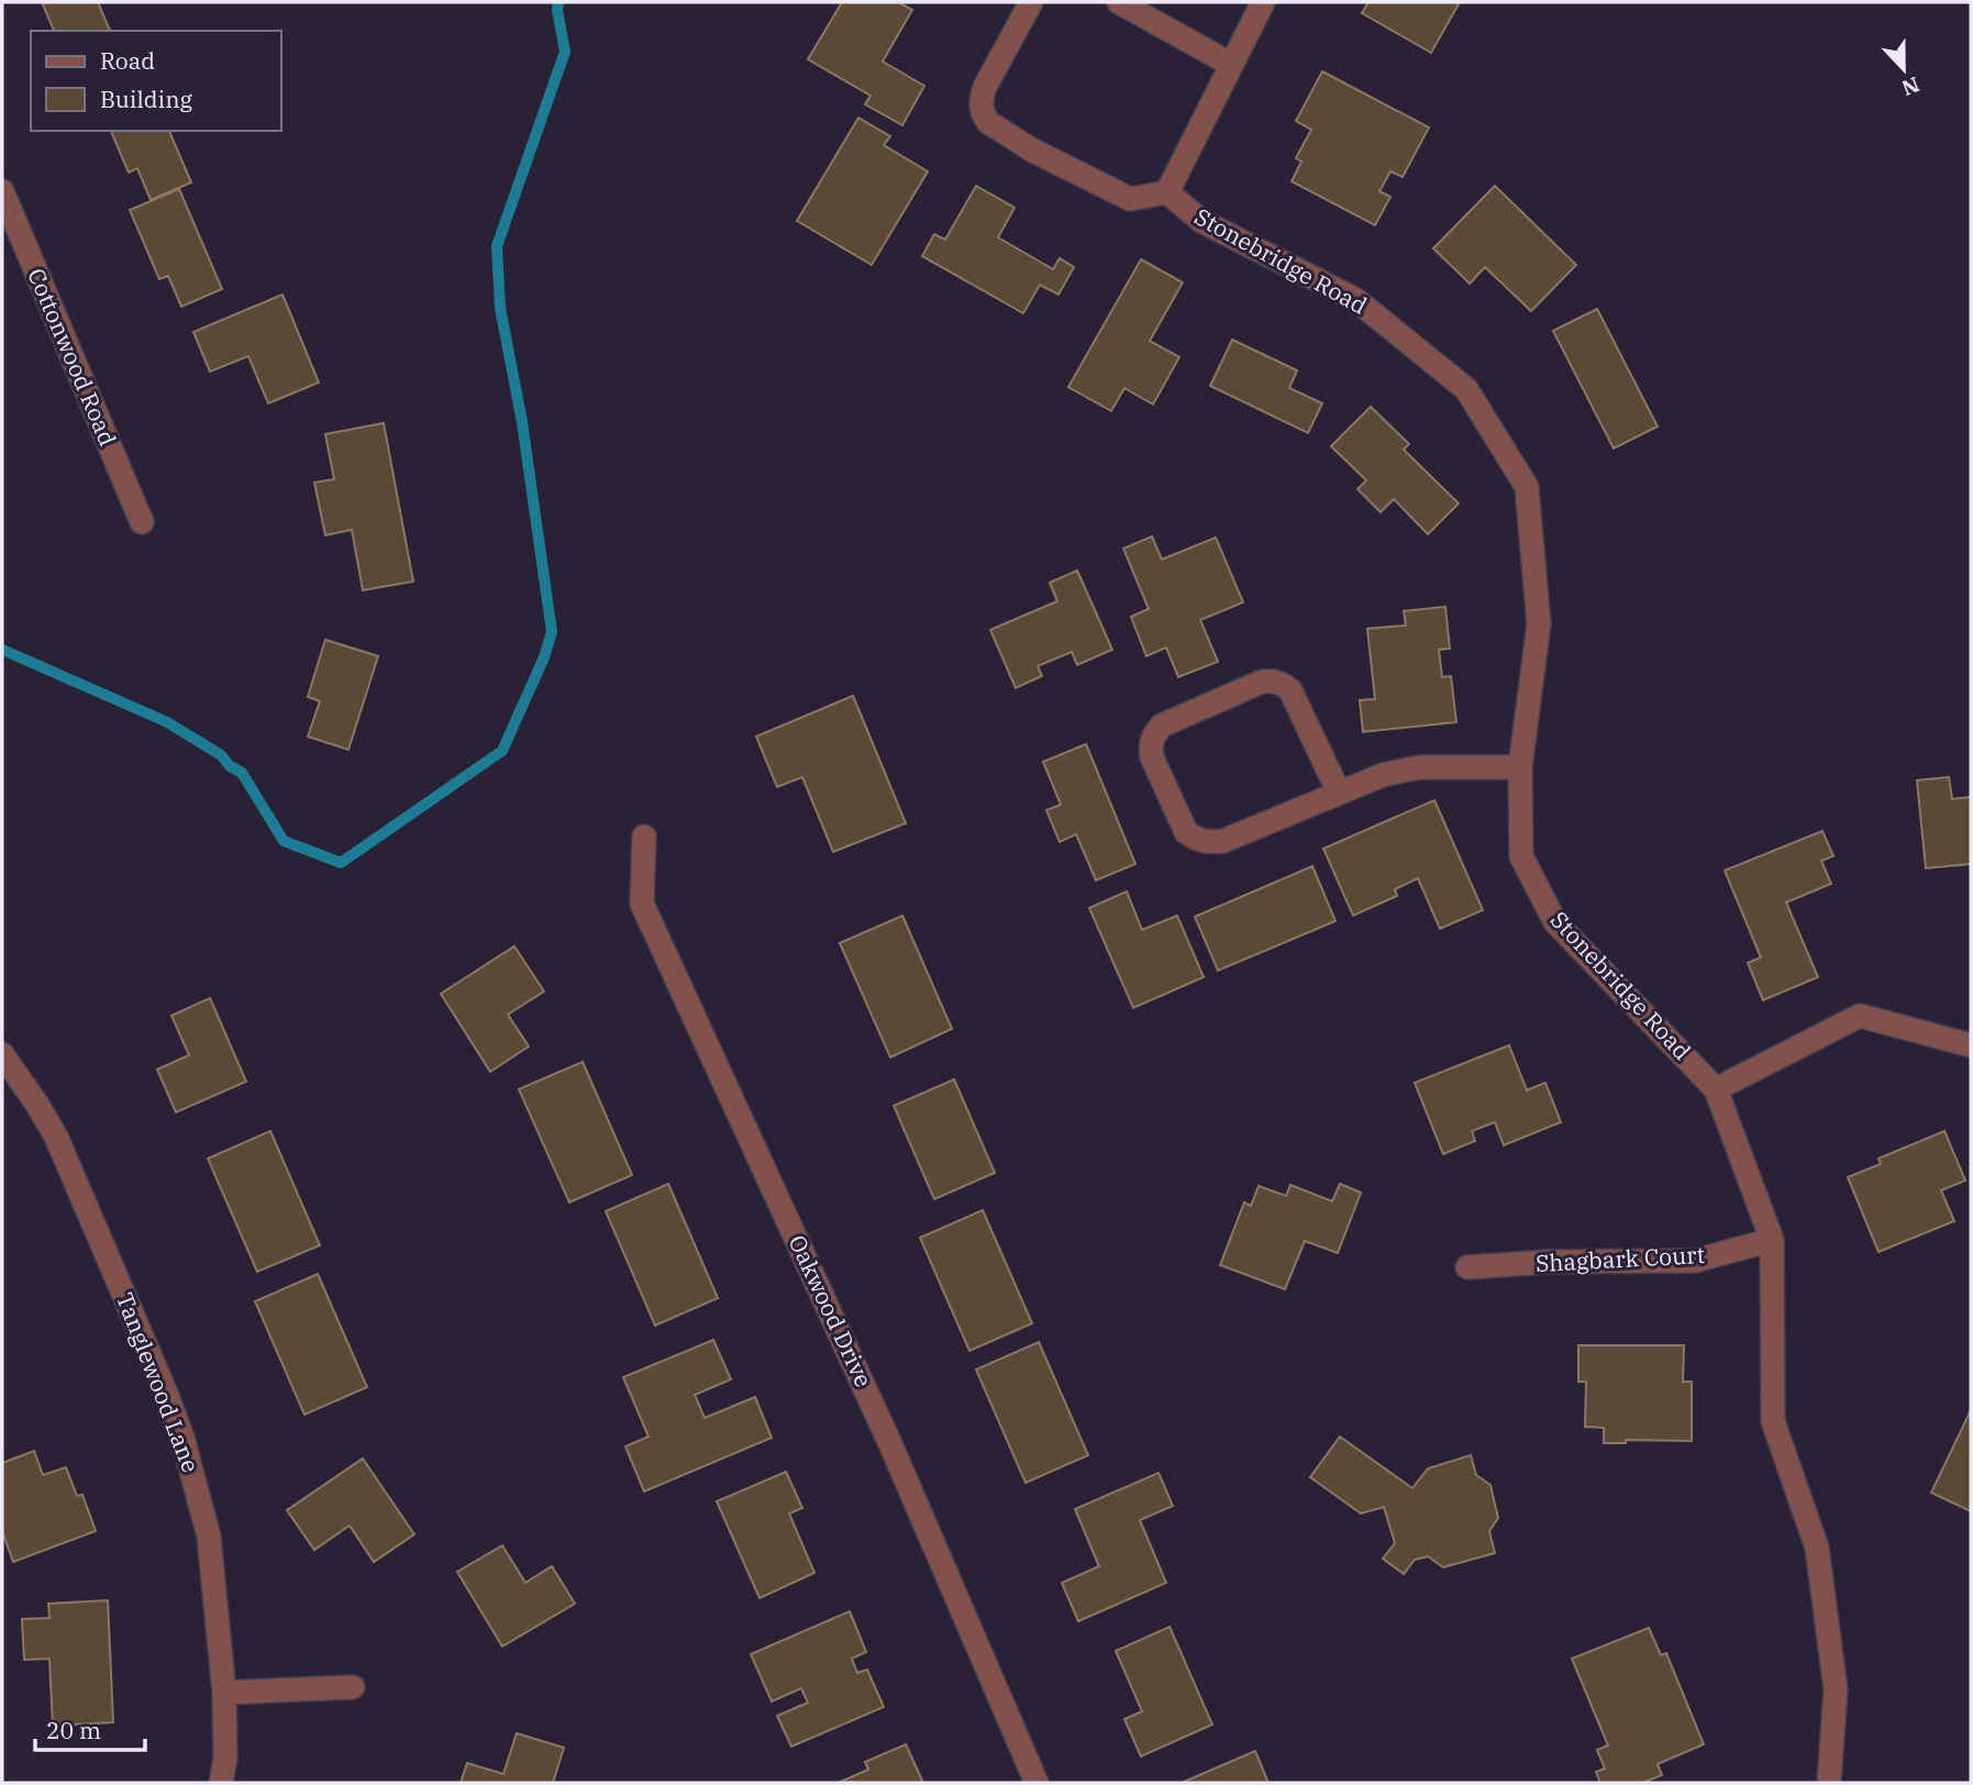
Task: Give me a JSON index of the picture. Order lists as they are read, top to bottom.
{
  "streets": {
    "street": [
      "Stonebridge Road",
      "Cottonwood Road",
      "Shagbark Court",
      "Oakwood Drive",
      "Tanglewood Lane"
    ]
  },
  "crossings": [
    ["Stonebridge Road", "Shagbark Court"]
  ],
  "legend": ["Road", "Building"],
  "scale_bar": "20 m",
  "north": "bottom"
}
